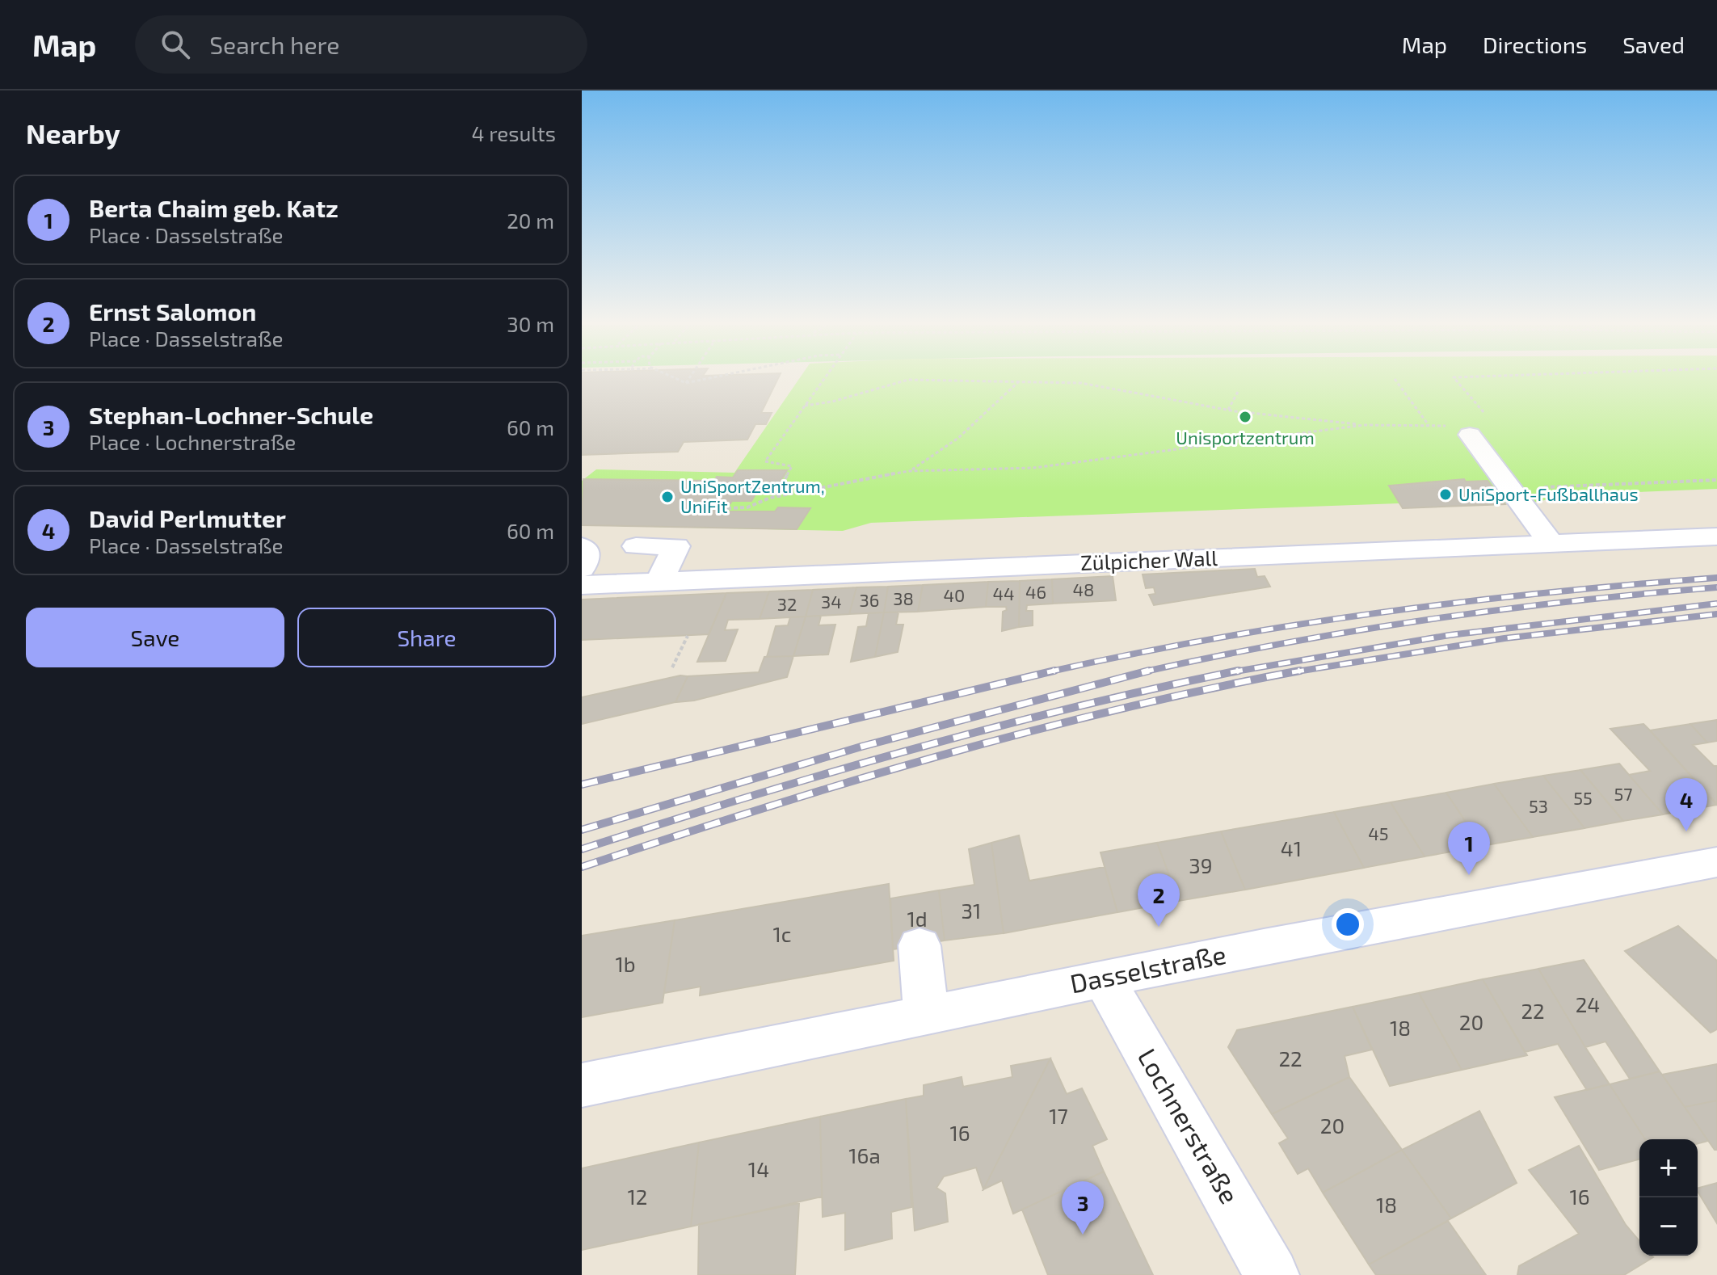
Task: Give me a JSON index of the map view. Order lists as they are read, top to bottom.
{
  "streets": {
    "street": ["Zülpicher Wall", "Dasselstraße", "Lochnerstraße"]
  },
  "crossings": [
    ["Dasselstraße", "Lochnerstraße"]
  ],
  "places": ["Unisportzentrum", "UniSport-Fußballhaus", "UniSportZentrum, UniFit"],
  "house_numbers": [
    "48",
    "46",
    "44",
    "40",
    "38",
    "36",
    "34",
    "32",
    "57",
    "55",
    "53",
    "45",
    "41",
    "39",
    "31",
    "1d",
    "1c",
    "1b",
    "24",
    "22",
    "20",
    "18",
    "22",
    "17",
    "20",
    "16",
    "16a",
    "14",
    "12",
    "16",
    "18"
  ],
  "page": {
    "header": "Map",
    "search": "Search here",
    "nav": ["Map", "Directions", "Saved"],
    "heading": ["Nearby", "4 results"],
    "list": [
      {
        "mark": "1",
        "name": "Berta Chaim geb. Katz",
        "note": "Place · Dasselstraße",
        "value": "20 m"
      },
      {
        "mark": "2",
        "name": "Ernst Salomon",
        "note": "Place · Dasselstraße",
        "value": "30 m"
      },
      {
        "mark": "3",
        "name": "Stephan-Lochner-Schule",
        "note": "Place · Lochnerstraße",
        "value": "60 m"
      },
      {
        "mark": "4",
        "name": "David Perlmutter",
        "note": "Place · Dasselstraße",
        "value": "60 m"
      }
    ],
    "buttons": ["Save", "Share"],
    "pins": [
      "4",
      "1",
      "2",
      "3"
    ],
    "map_buttons": ["+", "−"]
  }
}
